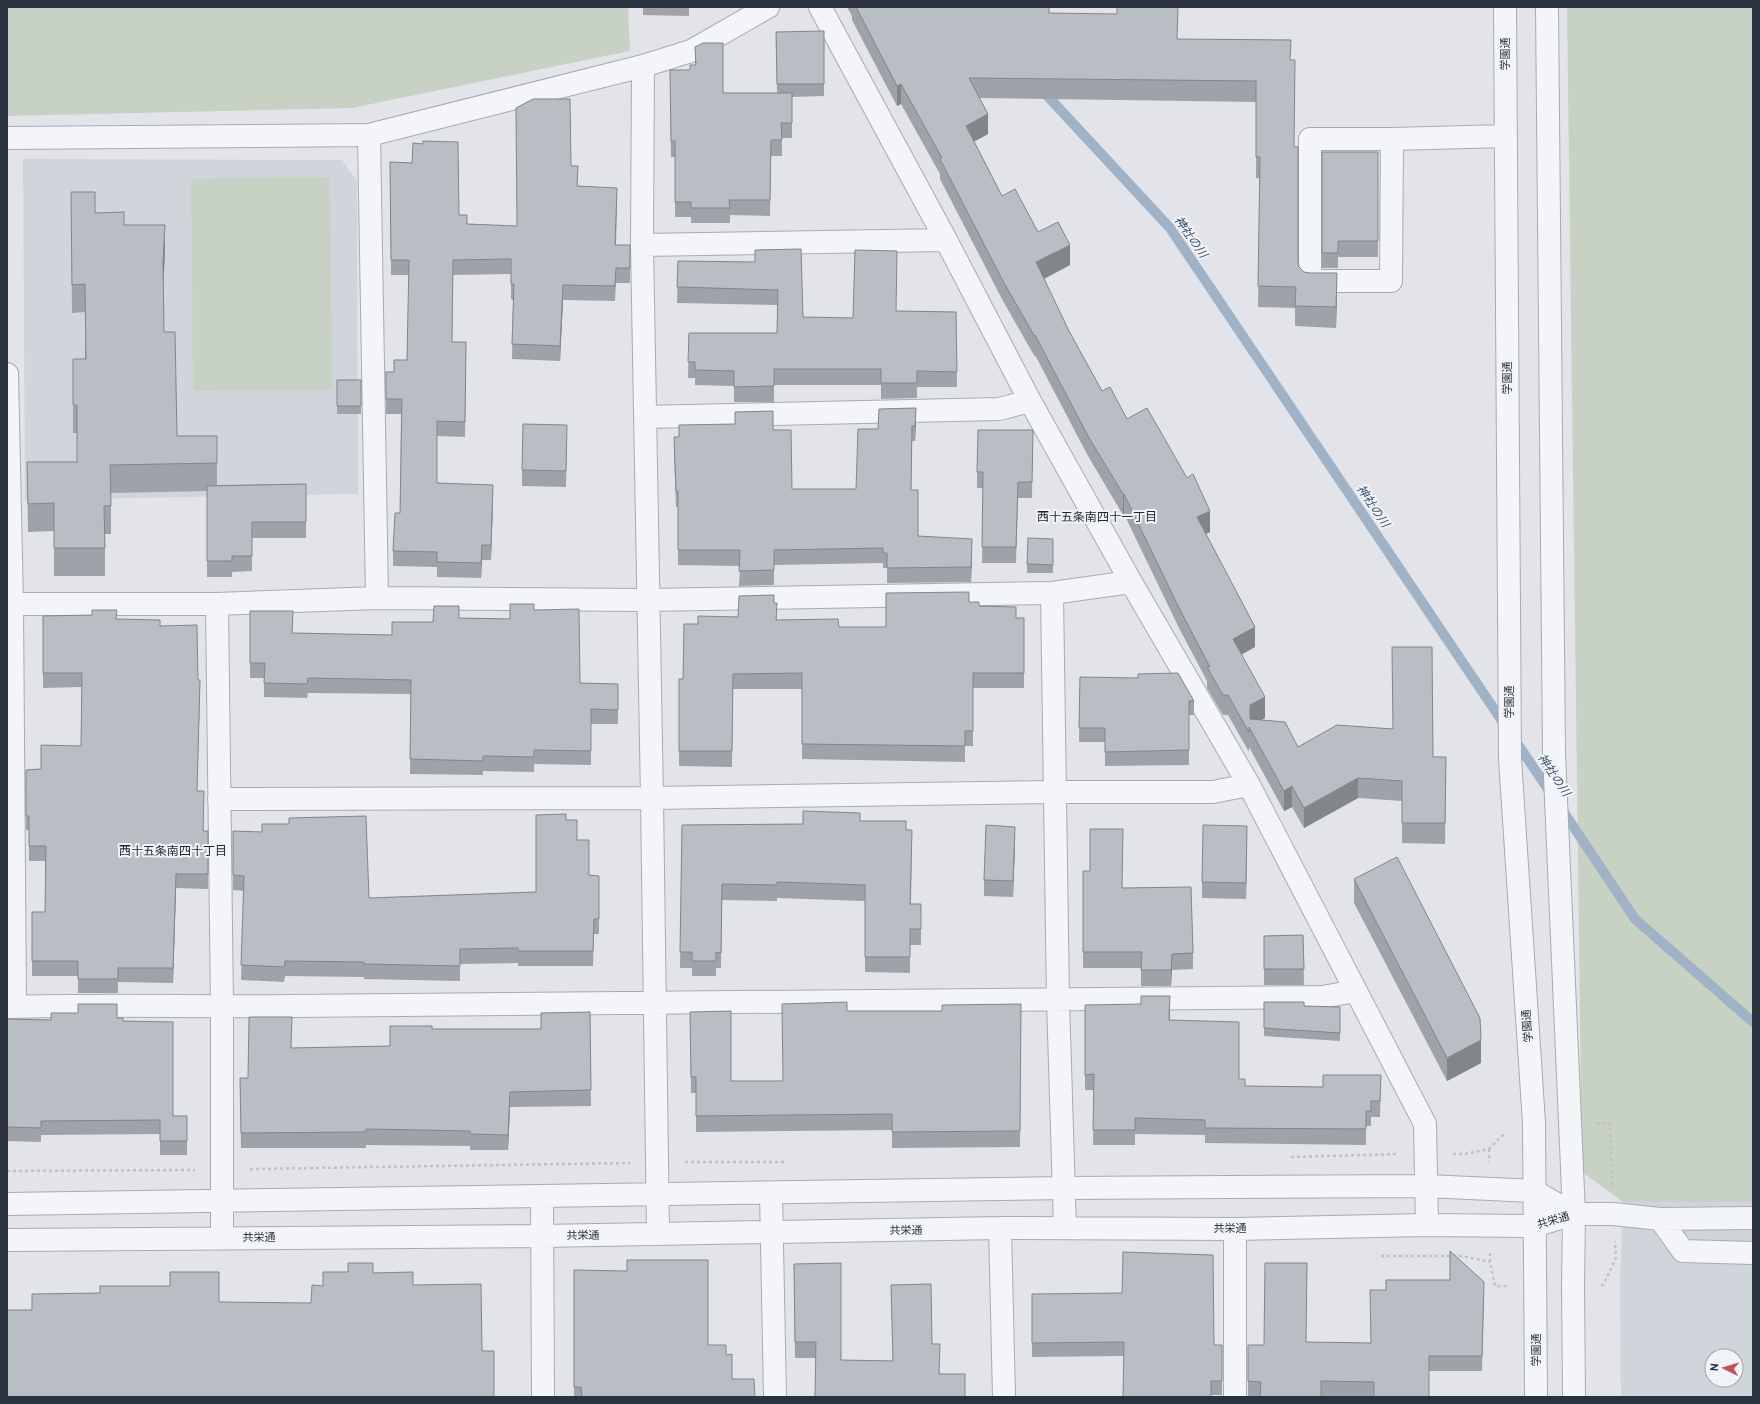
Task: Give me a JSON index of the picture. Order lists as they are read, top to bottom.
{
  "streets": {
    "street": ["学園通", "共栄通"]
  },
  "crossings": [
    ["学園通", "共栄通"]
  ],
  "districts": ["西十五条南四十一丁目", "西十五条南四十丁目"],
  "water": ["神社の川"],
  "north": "left"
}
